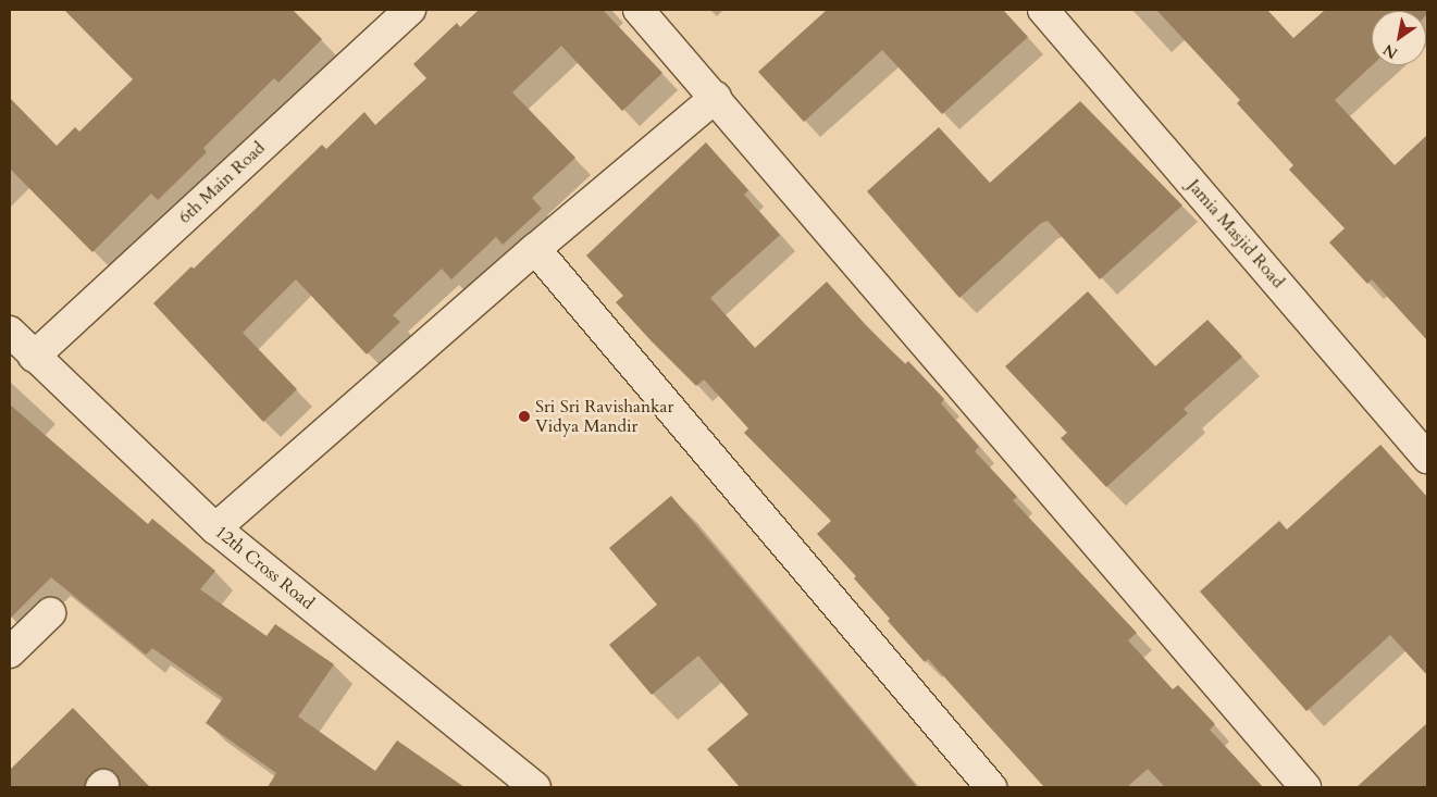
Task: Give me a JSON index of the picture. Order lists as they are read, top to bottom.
{
  "streets": {
    "street": ["6th Main Road", "Jamia Masjid Road", "12th Cross Road"]
  },
  "crossings": [
    ["6th Main Road", "12th Cross Road"]
  ],
  "places": ["Sri Sri Ravishankar Vidya Mandir"],
  "north": "bottom left"
}
